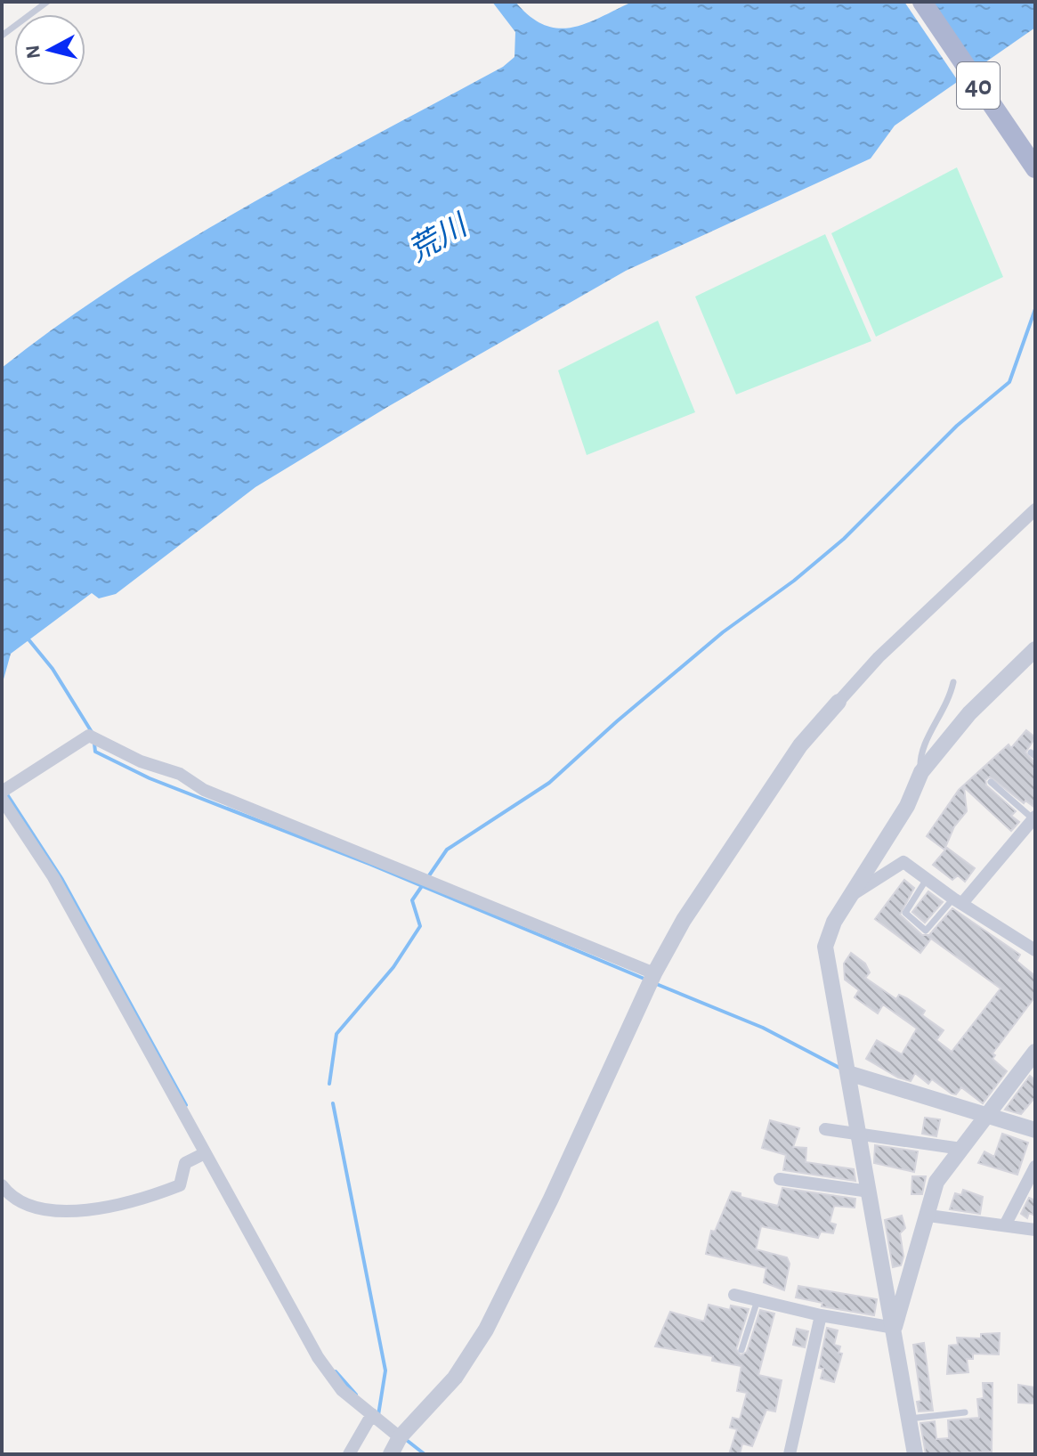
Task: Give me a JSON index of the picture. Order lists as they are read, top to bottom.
{
  "streets": {
    "main road": ["40"]
  },
  "water": ["荒川"],
  "north": "left"
}
